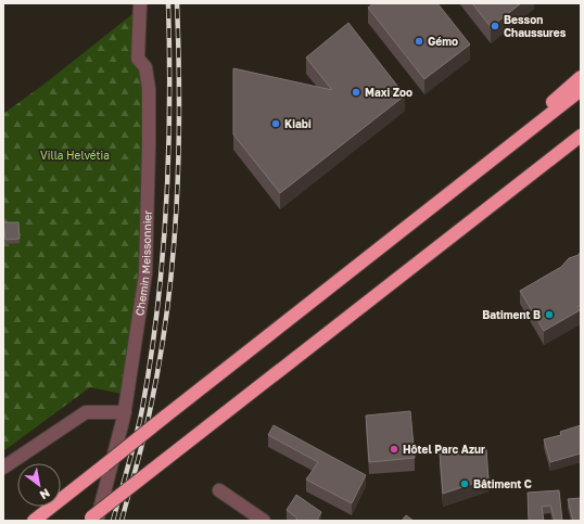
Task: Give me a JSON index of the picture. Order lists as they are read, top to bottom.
{
  "streets": {
    "street": ["Chemin Meissonnier"]
  },
  "parks": ["Villa Helvétia"],
  "places": [
    "Besson Chaussures",
    "Gémo",
    "Maxi Zoo",
    "Kiabi",
    "Batiment B",
    "Hôtel Parc Azur",
    "Bâtiment C"
  ],
  "north": "bottom right"
}
